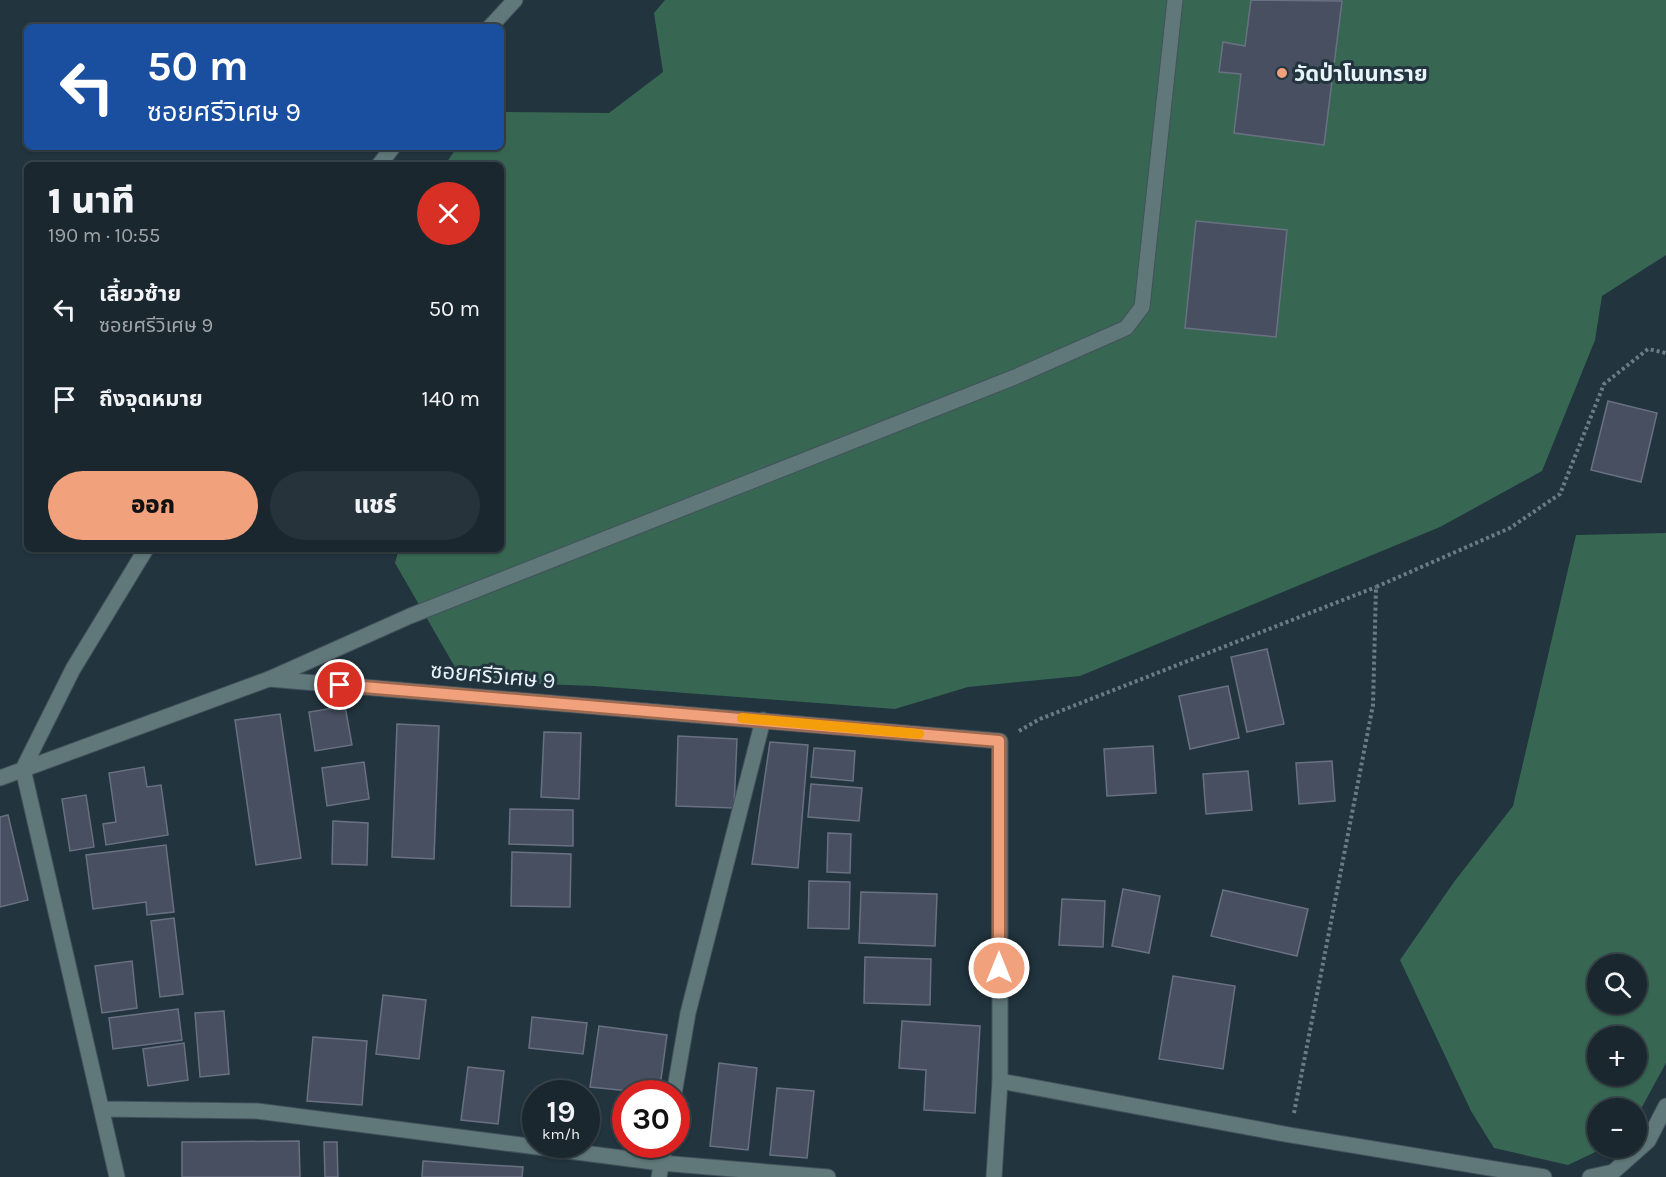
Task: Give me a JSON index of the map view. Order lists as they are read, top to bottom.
{
  "streets": {
    "street": ["ซอยศรีวิเศษ 9"]
  },
  "places": ["วัดป่าโนนทราย"],
  "page": {
    "turn": ["50 m", "ซอยศรีวิเศษ 9"],
    "heading": ["1 นาที", "190 m · 10:55"],
    "list": [
      {
        "name": "เลี้ยวซ้าย",
        "note": "ซอยศรีวิเศษ 9",
        "value": "50 m"
      },
      {
        "name": "ถึงจุดหมาย",
        "value": "140 m"
      }
    ],
    "buttons": ["ออก", "แชร์"],
    "map_buttons": ["+", "−"],
    "speed": "19 km/h",
    "limit": "30"
  }
}
